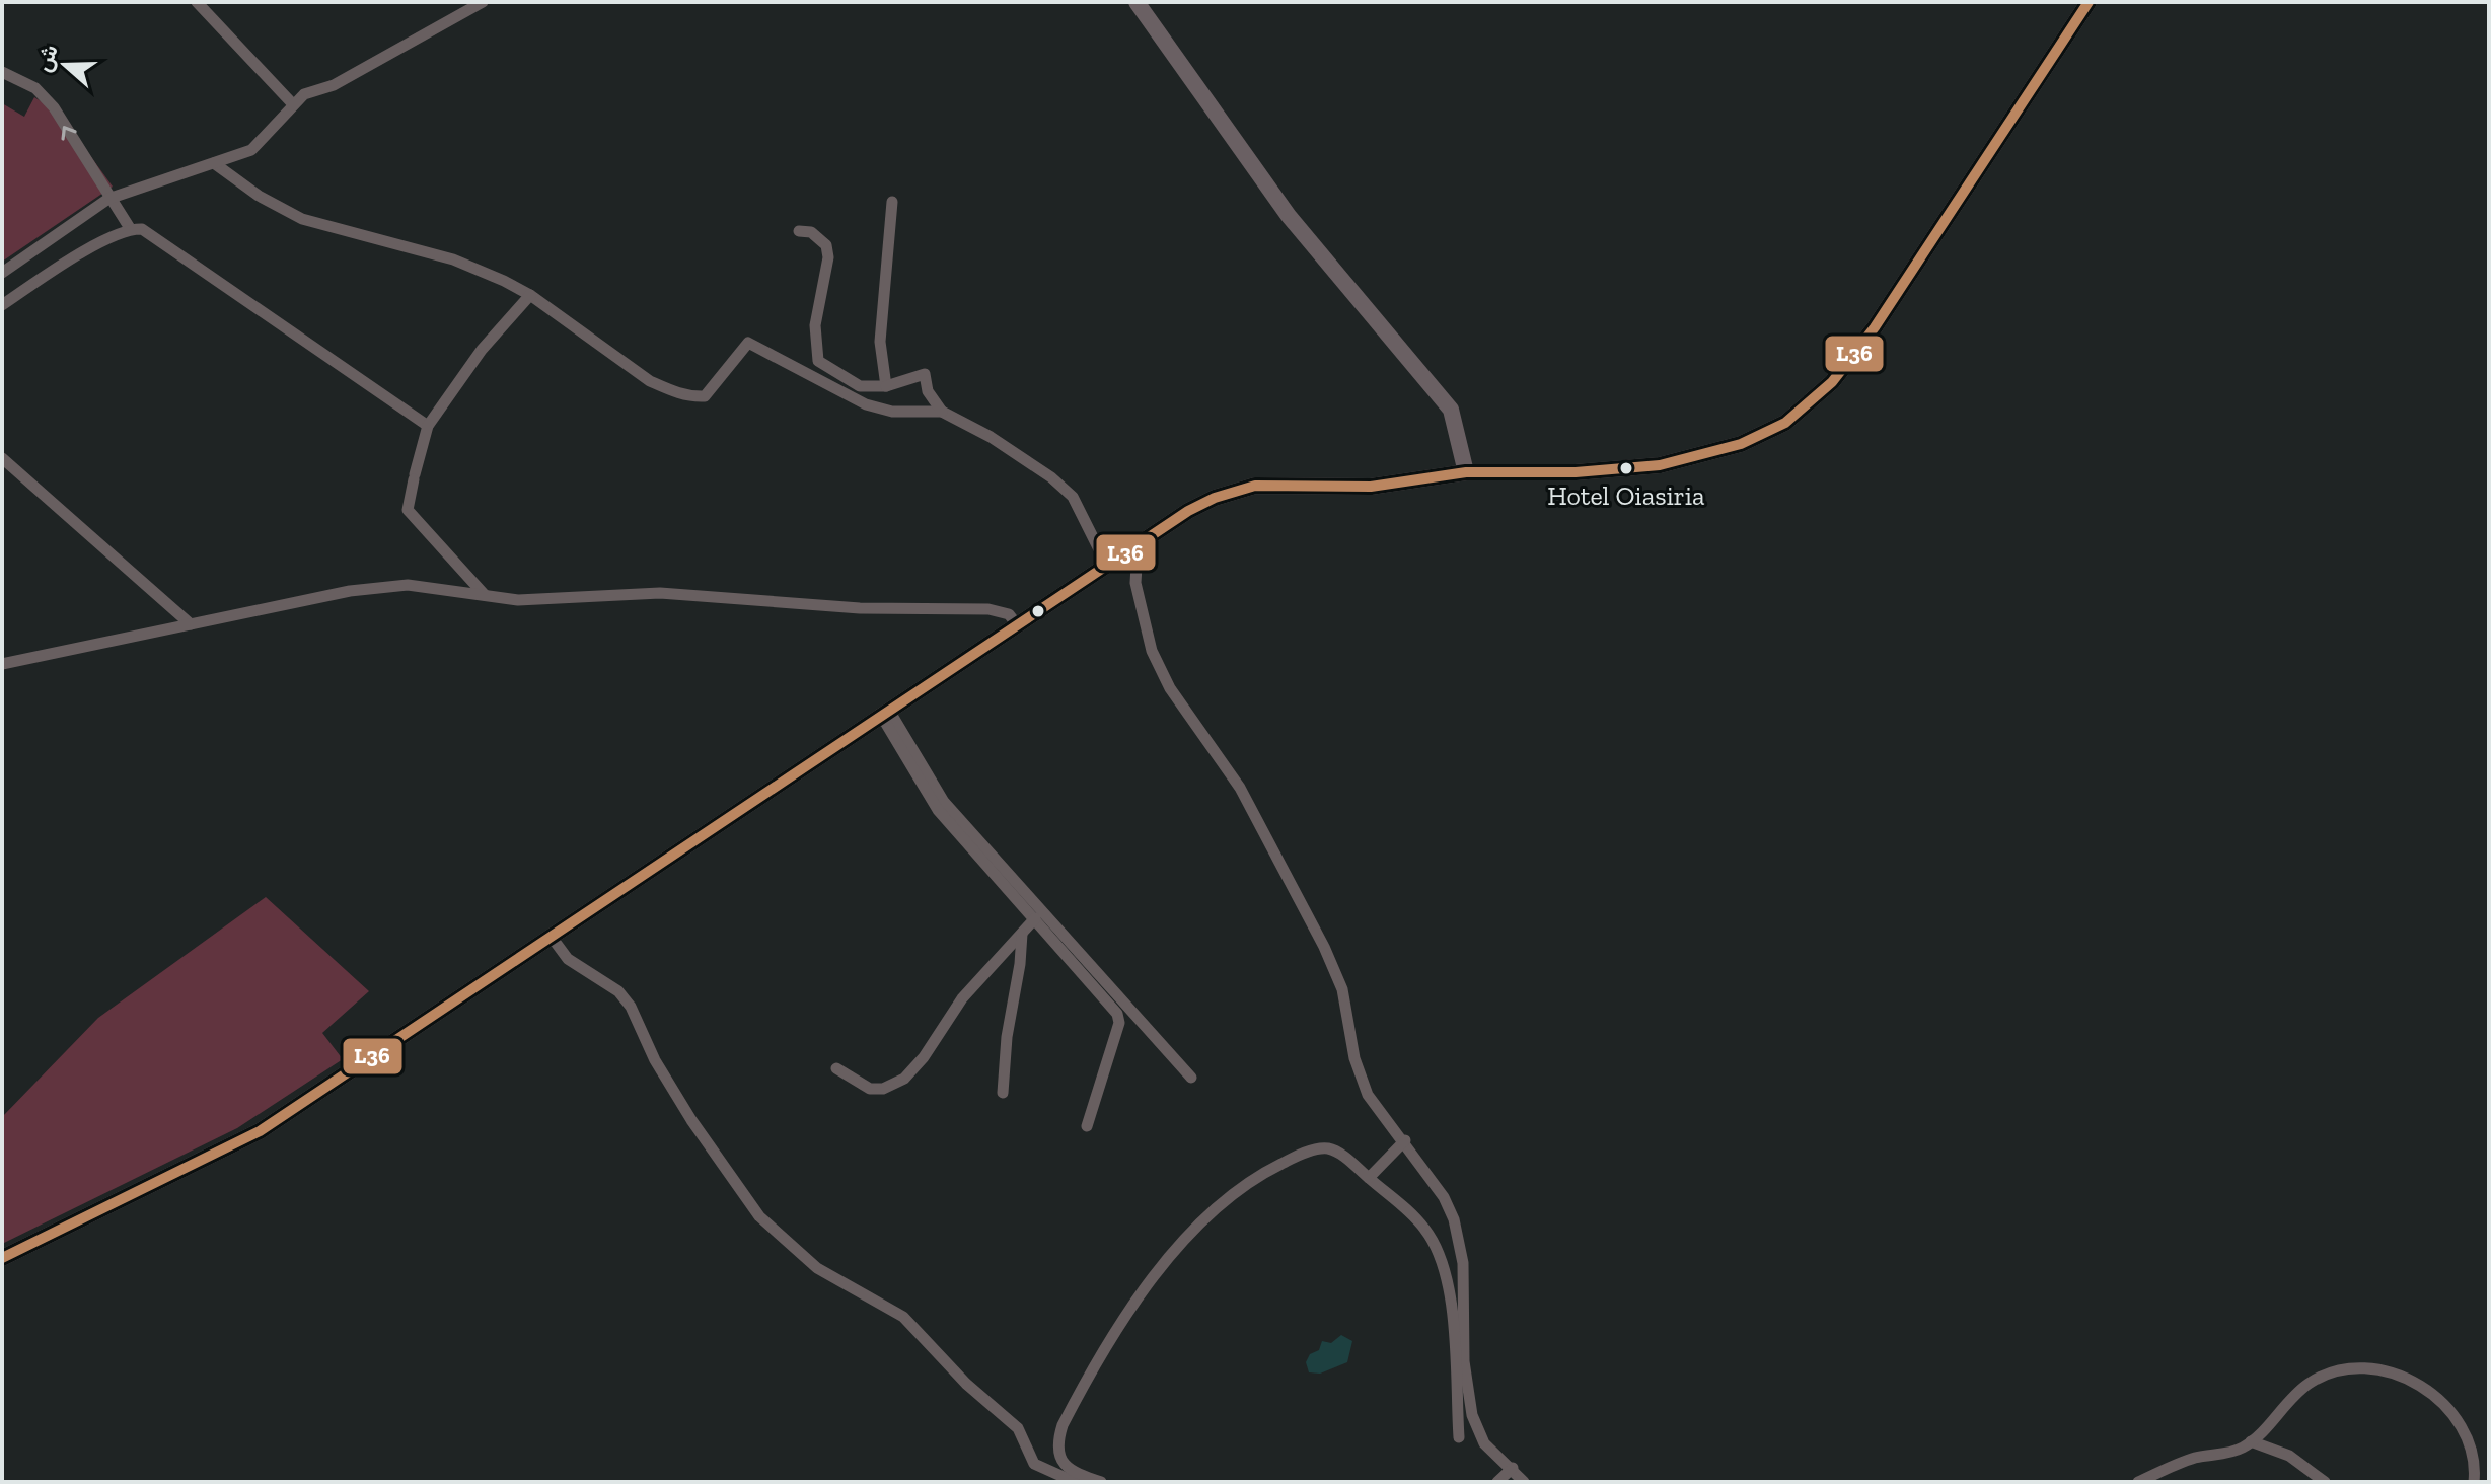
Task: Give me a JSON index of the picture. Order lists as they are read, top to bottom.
{
  "places": ["Hotel Oiasiria"],
  "lines": ["transit line L36"],
  "north": "left"
}
